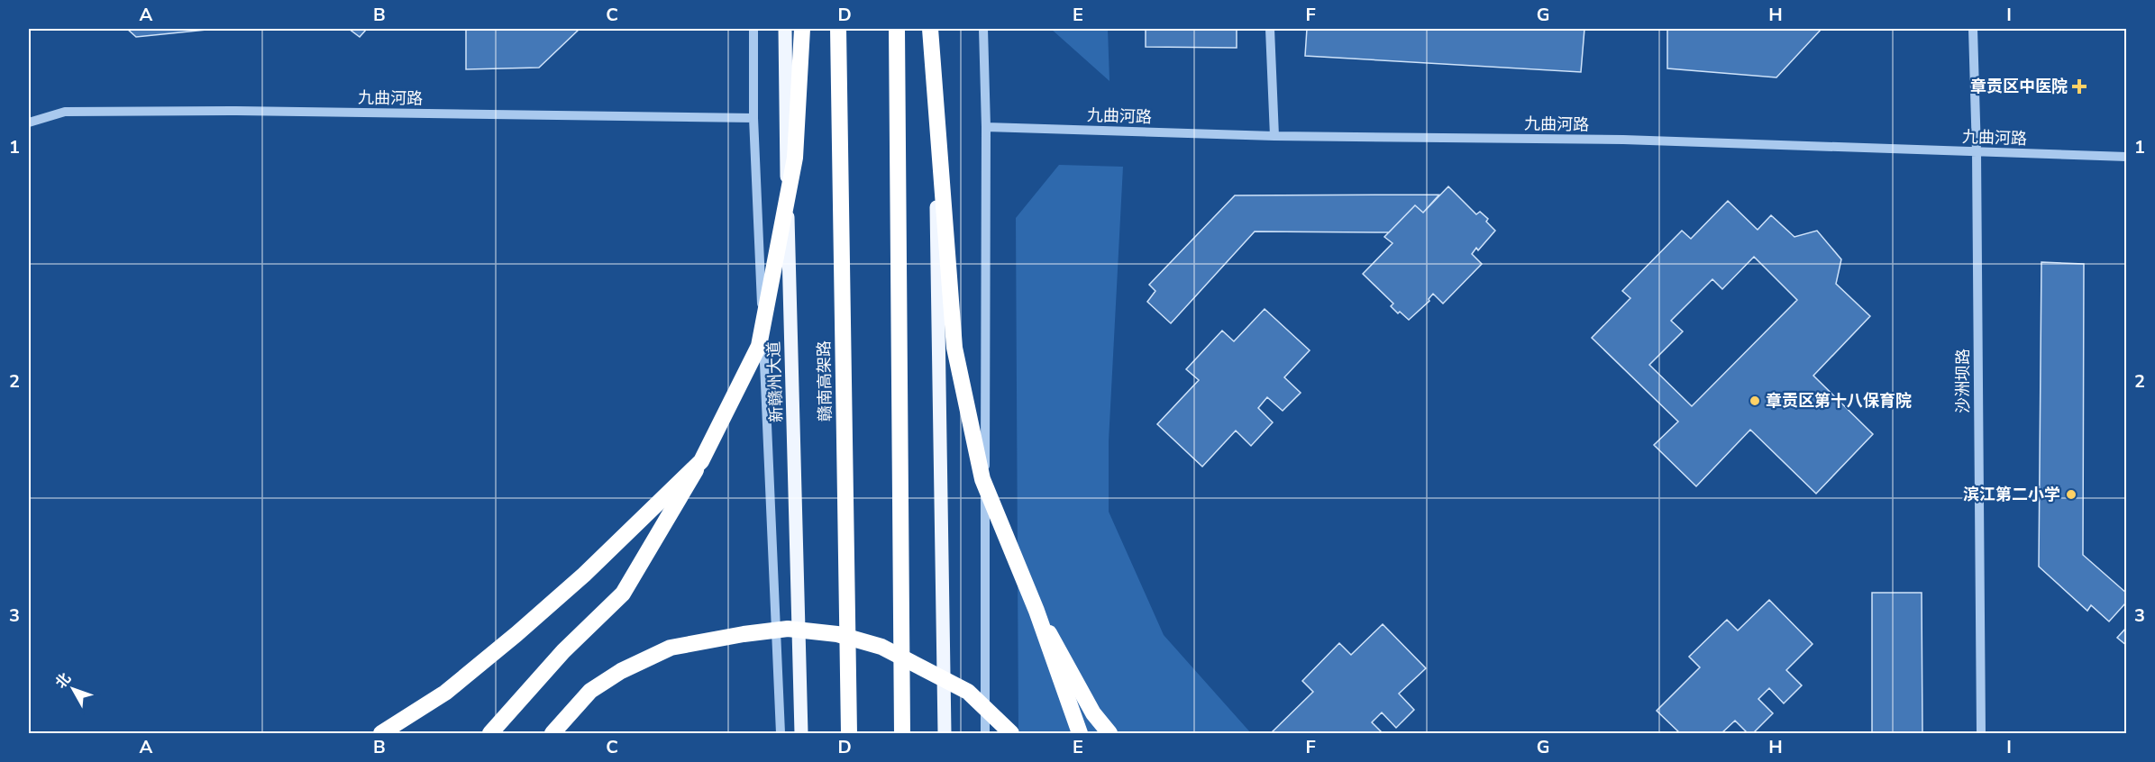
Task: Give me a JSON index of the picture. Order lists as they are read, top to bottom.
{
  "streets": {
    "highway": ["赣南高架路"],
    "main road": ["新赣州大道"],
    "street": ["九曲河路", "沙洲坝路"]
  },
  "crossings": [
    ["九曲河路", "沙洲坝路"]
  ],
  "places": {
    "health": ["章贡区中医院"],
    "other": ["章贡区第十八保育院", "滨江第二小学"]
  },
  "north": "top left",
  "grid": {
    "columns": [
      "A",
      "B",
      "C",
      "D",
      "E",
      "F",
      "G",
      "H",
      "I"
    ],
    "rows": ["1", "2", "3"]
  }
}
